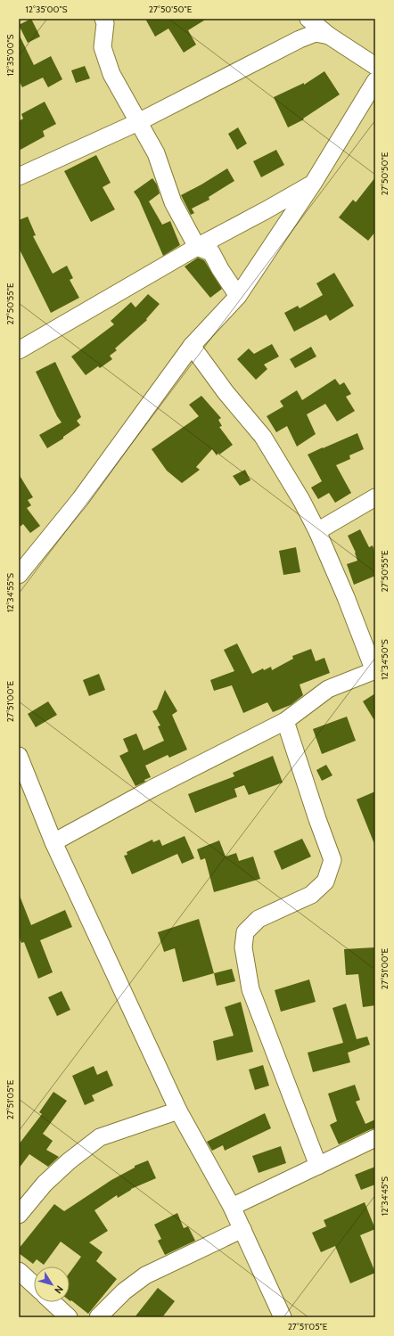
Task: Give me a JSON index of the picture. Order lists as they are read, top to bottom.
{
  "north": "bottom right",
  "coordinates": [
    "12°35'00\"S",
    "27°50'50\"E",
    "27°50'55\"E",
    "12°34'55\"S",
    "12°34'50\"S",
    "27°51'00\"E",
    "27°51'05\"E",
    "12°34'45\"S"
  ]
}
